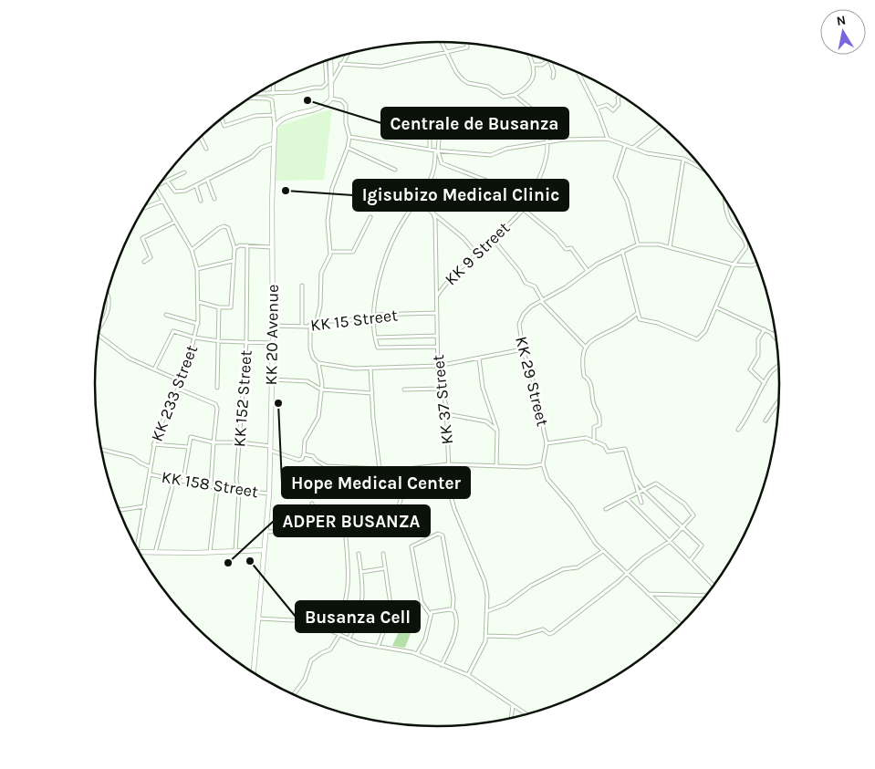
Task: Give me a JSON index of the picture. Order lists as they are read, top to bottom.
{
  "streets": {
    "main road": ["KK 20 Avenue"],
    "street": [
      "KK 9 Street",
      "KK 15 Street",
      "KK 29 Street",
      "KK 233 Street",
      "KK 152 Street",
      "KK 37 Street",
      "KK 158 Street"
    ]
  },
  "crossings": [
    ["KK 9 Street", "KK 37 Street"],
    ["KK 15 Street", "KK 20 Avenue"],
    ["KK 15 Street", "KK 37 Street"],
    ["KK 20 Avenue", "KK 158 Street"],
    ["KK 233 Street", "KK 158 Street"],
    ["KK 152 Street", "KK 158 Street"]
  ],
  "places": [
    "Centrale de Busanza",
    "Igisubizo Medical Clinic",
    "Hope Medical Center",
    "Busanza Cell",
    "ADPER BUSANZA"
  ],
  "north": "top"
}
